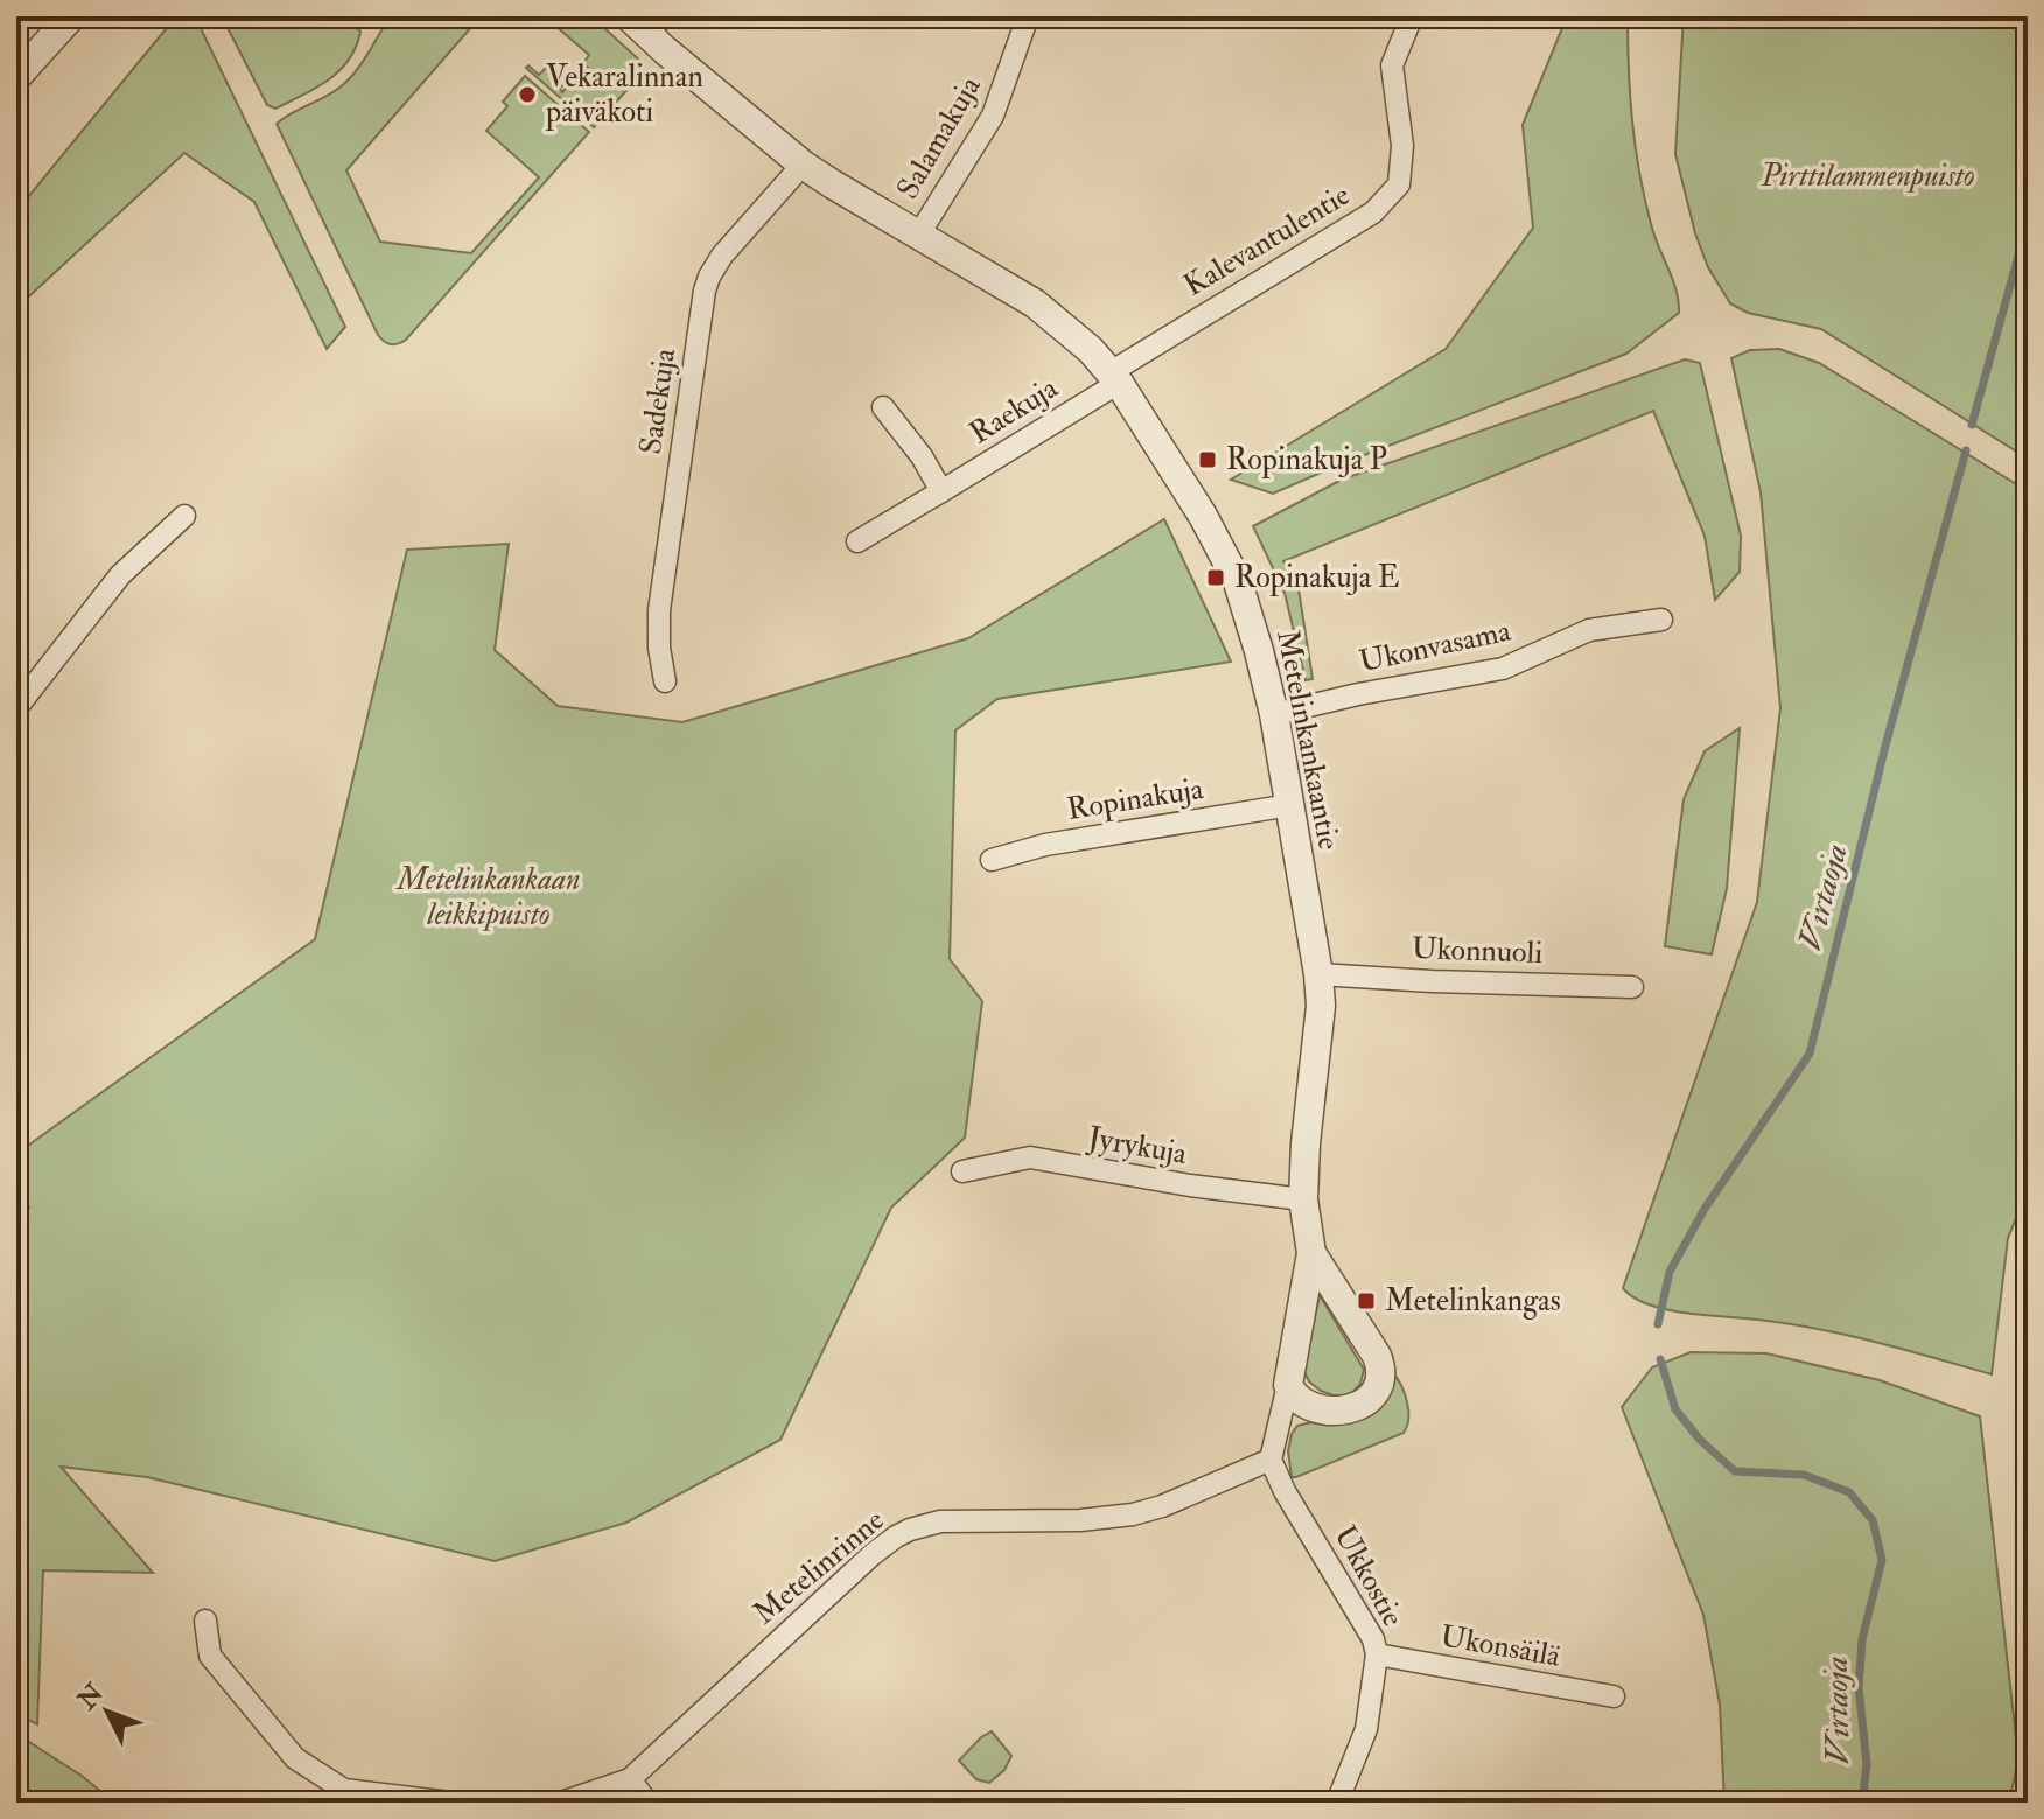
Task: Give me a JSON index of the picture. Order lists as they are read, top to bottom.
{
  "streets": {
    "street": [
      "Salamakuja",
      "Kalevantulentie",
      "Sadekuja",
      "Raekuja",
      "Ukonvasama",
      "Metelinkankaantie",
      "Ropinakuja",
      "Ukonnuoli",
      "Jyrykuja",
      "Metelinrinne",
      "Ukkostie",
      "Ukonsäilä"
    ]
  },
  "crossings": [
    ["Salamakuja", "Metelinkankaantie"],
    ["Kalevantulentie", "Raekuja"],
    ["Kalevantulentie", "Metelinkankaantie"],
    ["Sadekuja", "Metelinkankaantie"],
    ["Raekuja", "Metelinkankaantie"],
    ["Ukonvasama", "Metelinkankaantie"],
    ["Metelinkankaantie", "Ropinakuja"],
    ["Metelinkankaantie", "Ukonnuoli"],
    ["Metelinkankaantie", "Jyrykuja"],
    ["Metelinrinne", "Ukkostie"],
    ["Ukkostie", "Ukonsäilä"]
  ],
  "water": ["Virtaoja"],
  "parks": ["Pirttilammenpuisto", "Metelinkankaan leikkipuisto"],
  "places": {
    "other": ["Vekaralinnan päiväkoti"],
    "transit": ["Ropinakuja P", "Ropinakuja E", "Metelinkangas"]
  },
  "north": "top left"
}
